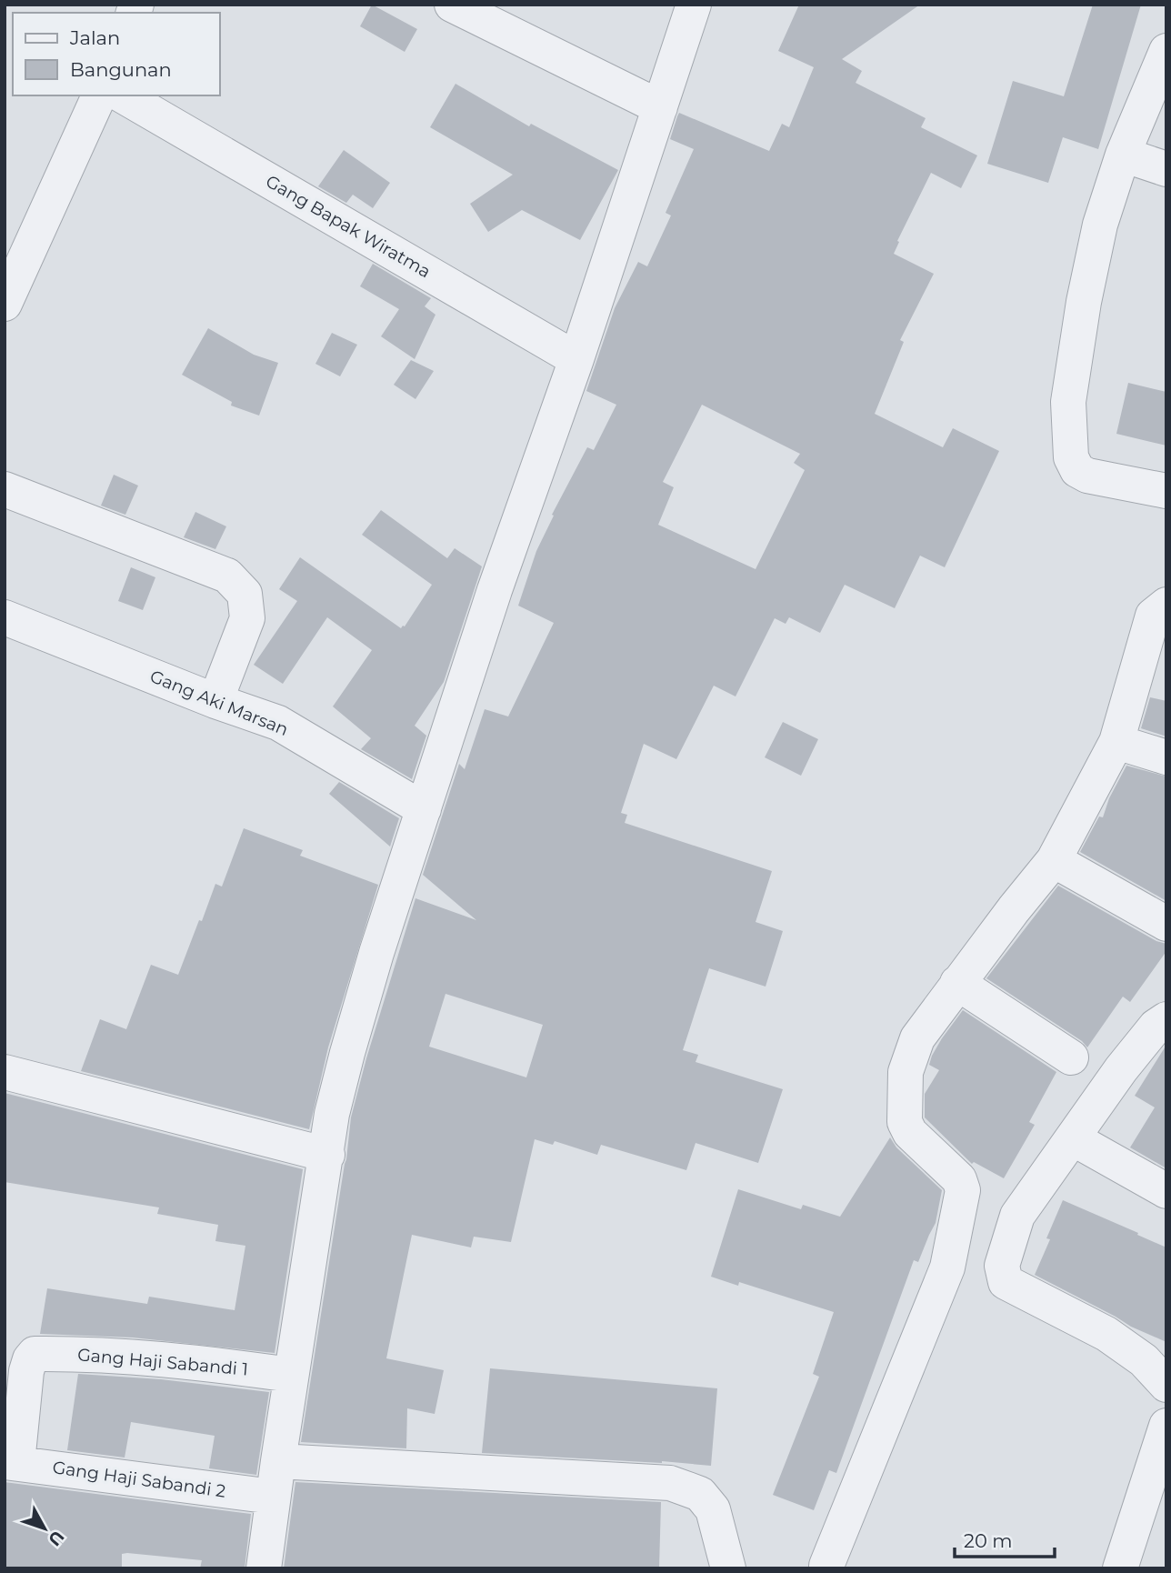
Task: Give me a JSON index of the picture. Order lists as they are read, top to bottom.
{
  "streets": {
    "street": [
      "Gang Bapak Wiratma",
      "Gang Aki Marsan",
      "Gang Haji Sabandi 1",
      "Gang Haji Sabandi 2"
    ]
  },
  "crossings": [
    ["Gang Haji Sabandi 1", "Gang Haji Sabandi 2"]
  ],
  "legend": ["Jalan", "Bangunan"],
  "scale_bar": "20 m",
  "north": "bottom right"
}
